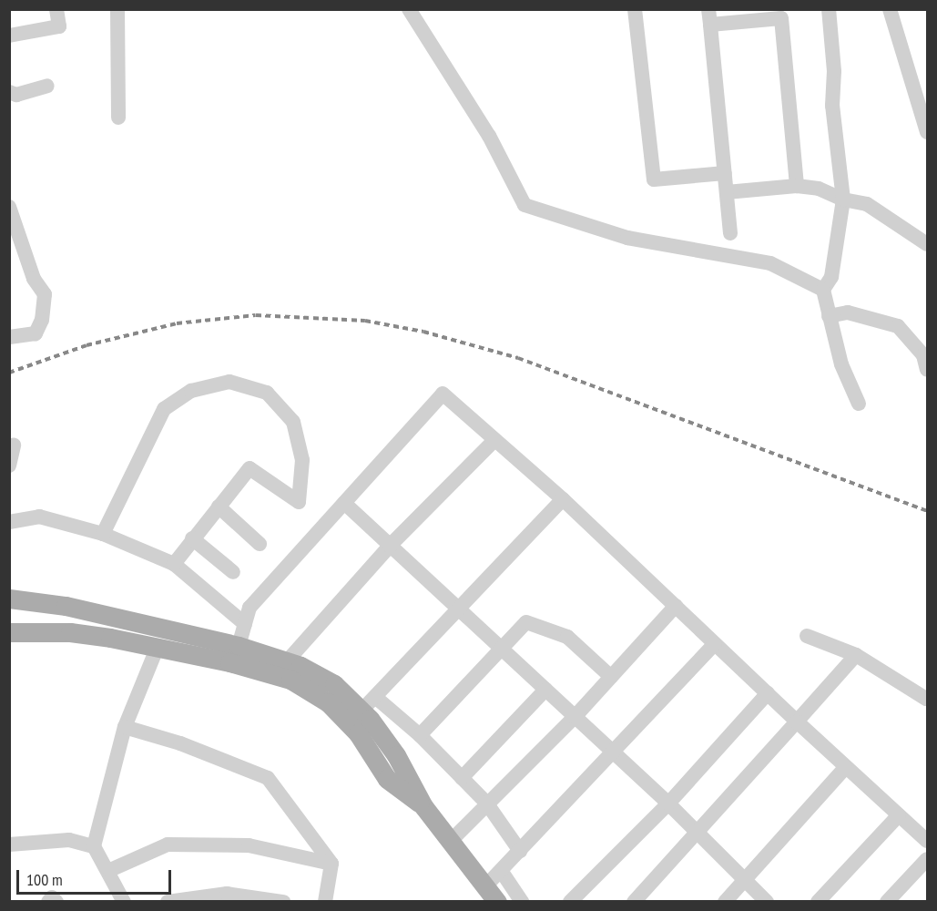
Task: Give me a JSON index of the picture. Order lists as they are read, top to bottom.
{
  "scale_bar": "100 m"
}
